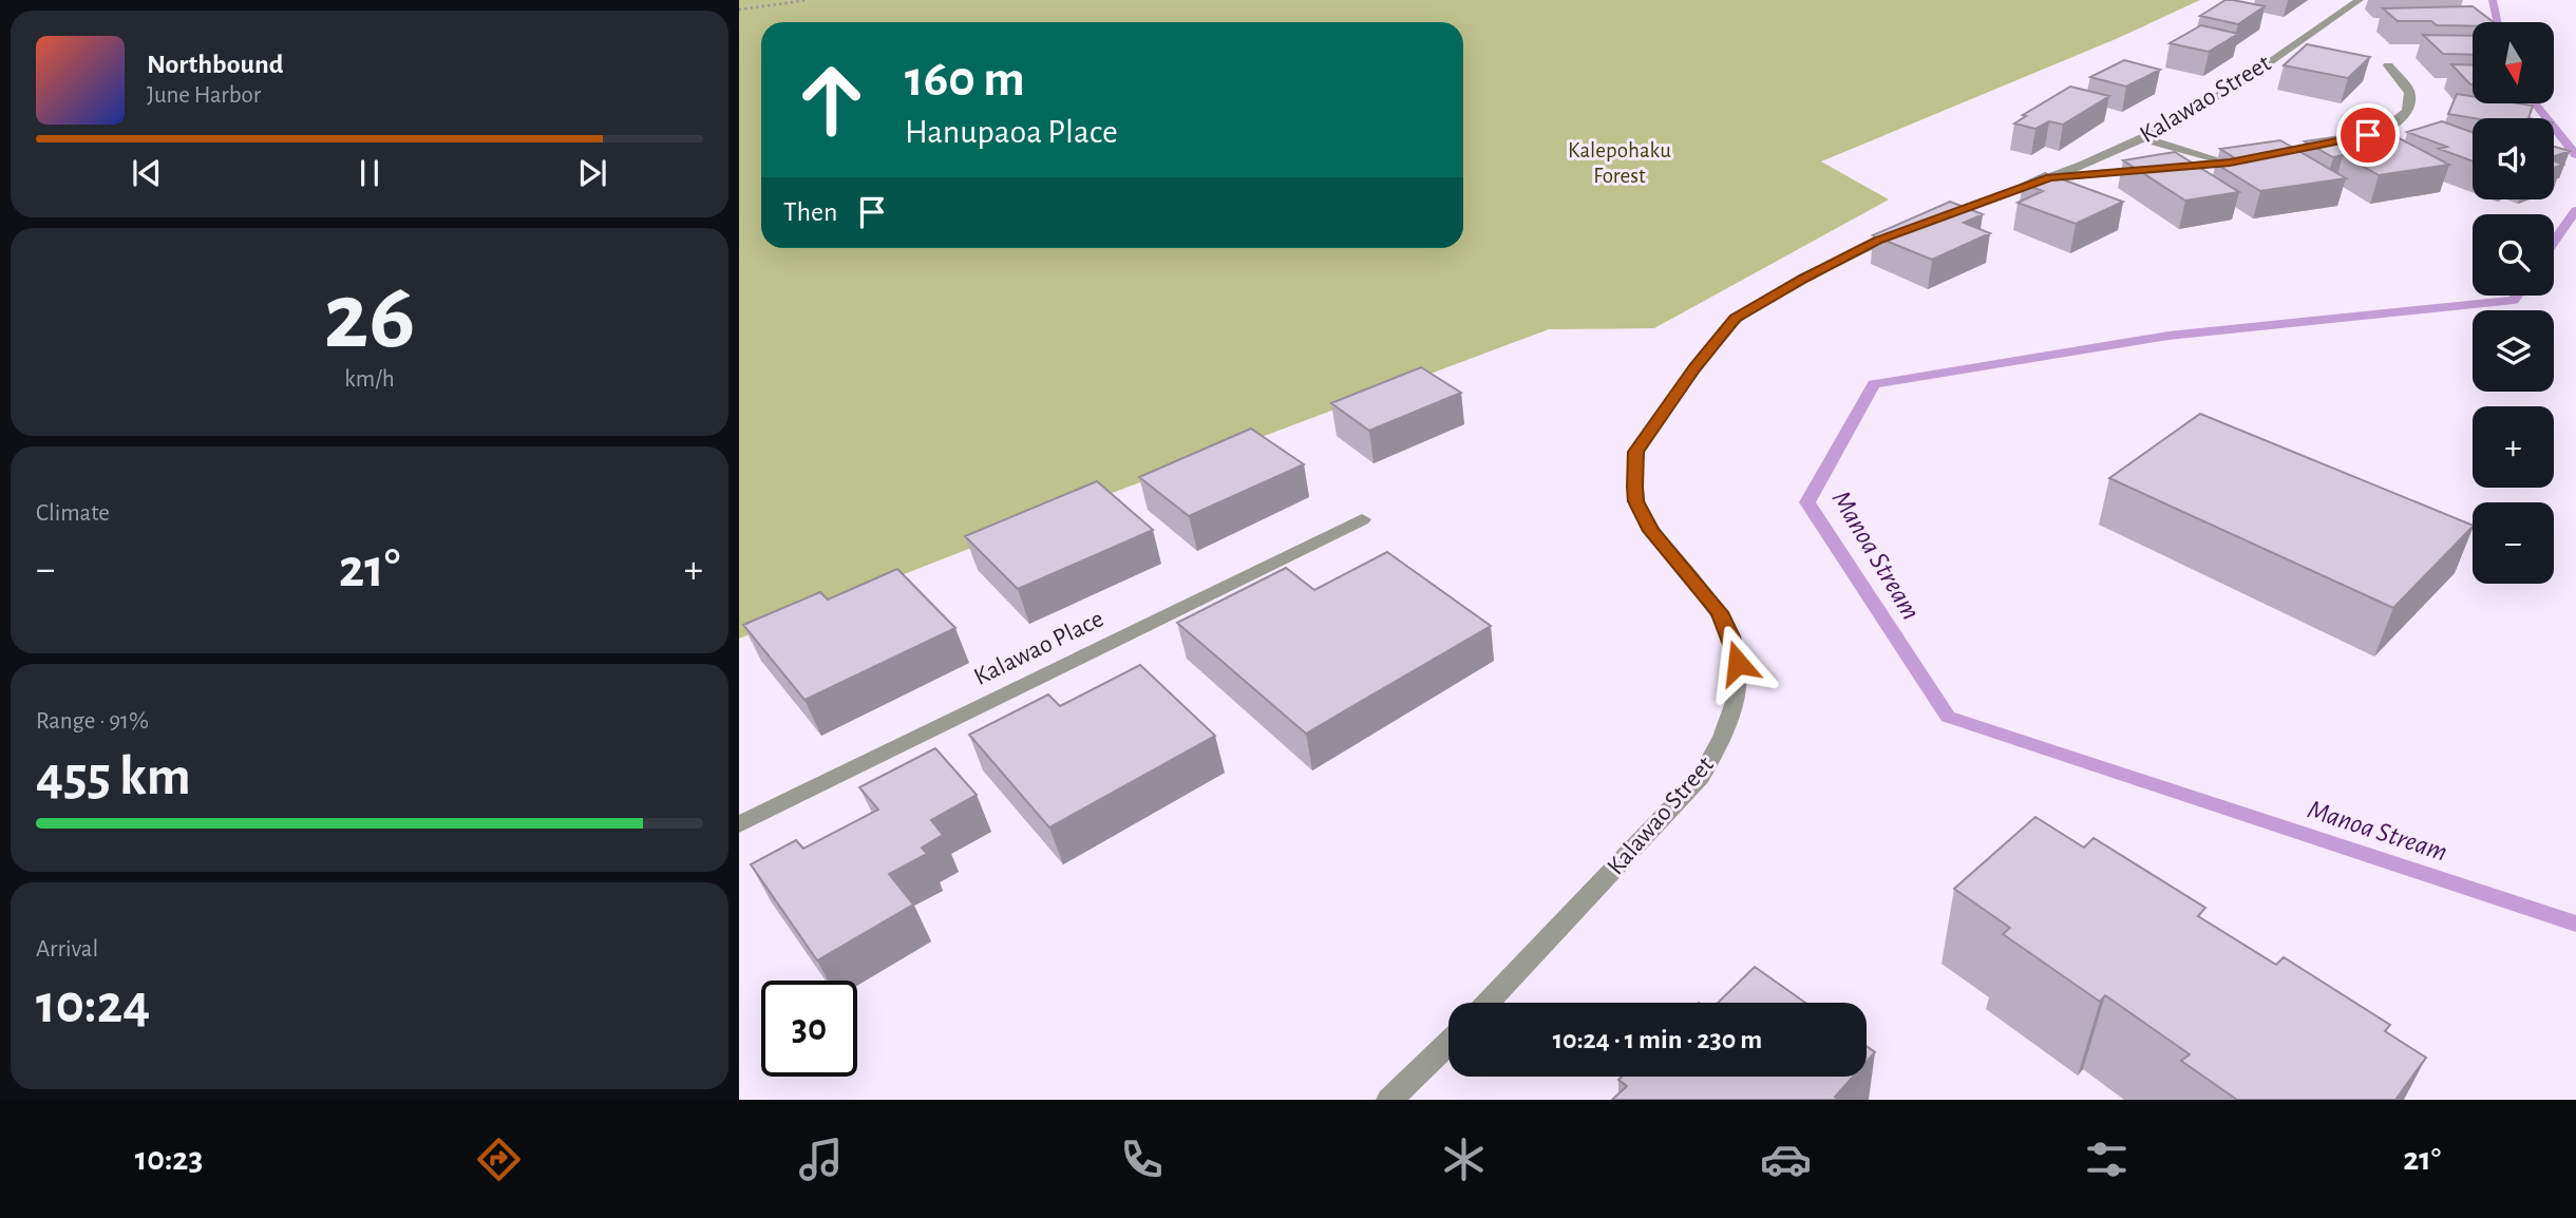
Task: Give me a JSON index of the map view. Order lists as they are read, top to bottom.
{
  "streets": {
    "street": ["Kalawao Street", "Kalawao Place"]
  },
  "water": ["Manoa Stream"],
  "parks": ["Kalepohaku Forest"],
  "north": "bottom",
  "page": {
    "map_buttons": ["+", "−"],
    "turn": ["160 m", "Hanupaoa Place"],
    "song": ["Northbound", "June Harbor"],
    "then": "Then",
    "tile": [
      ["26", "km/h"],
      "Climate",
      ["Range · 91%", "455 km"],
      ["Arrival", "10:24"]
    ],
    "heat": ["−", "21°", "+"],
    "limit": "30",
    "trip": "10:24 · 1 min · 230 m",
    "tabs": ["10:23", "21°"]
  }
}
